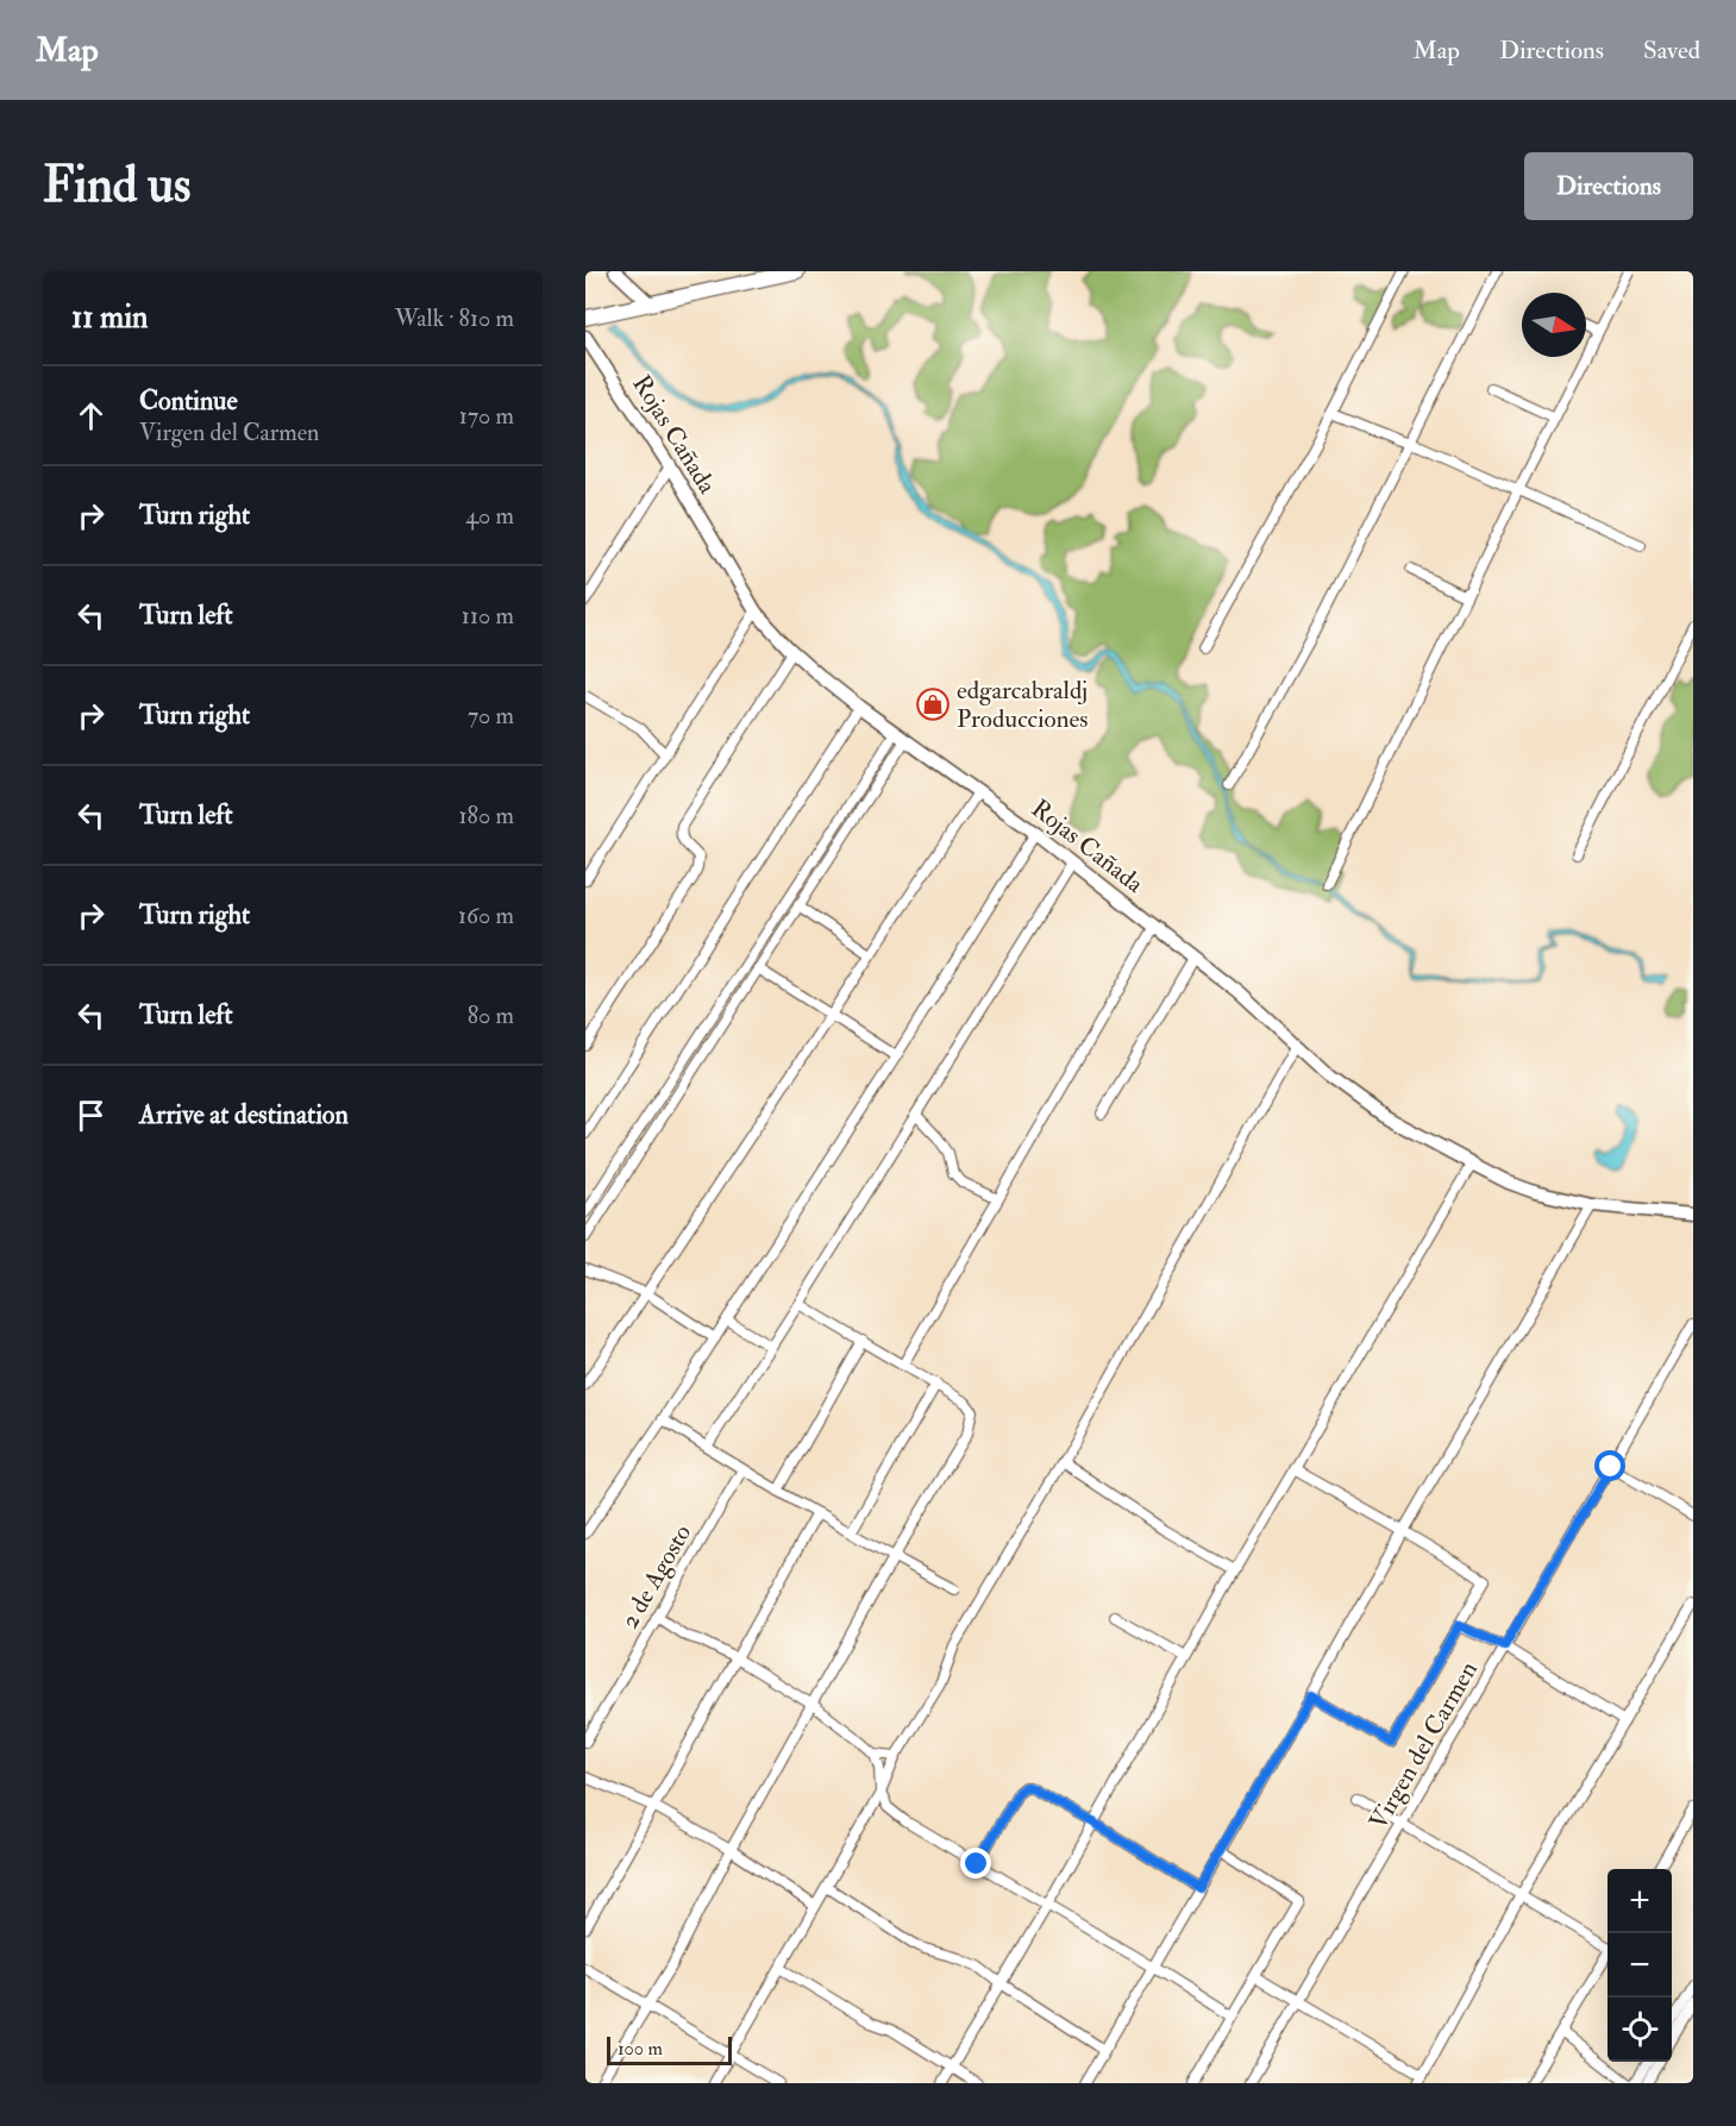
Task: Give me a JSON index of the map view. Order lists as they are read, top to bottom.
{
  "streets": {
    "main road": ["Rojas Cañada"],
    "street": ["2 de Agosto", "Virgen del Carmen"]
  },
  "places": {
    "shop": ["edgarcabraldj Producciones"]
  },
  "scale_bar": "100 m",
  "north": "right",
  "page": {
    "header": "Map",
    "nav": ["Map", "Directions", "Saved"],
    "buttons": "Directions",
    "title": "Find us",
    "heading": ["11 min", "Walk · 810 m"],
    "list": [
      ["Continue", "Virgen del Carmen", "170 m"],
      ["Turn right", "40 m"],
      ["Turn left", "110 m"],
      ["Turn right", "70 m"],
      ["Turn left", "180 m"],
      ["Turn right", "160 m"],
      ["Turn left", "80 m"],
      "Arrive at destination"
    ],
    "map_buttons": ["+", "−"],
    "scale": "100 m"
  }
}
